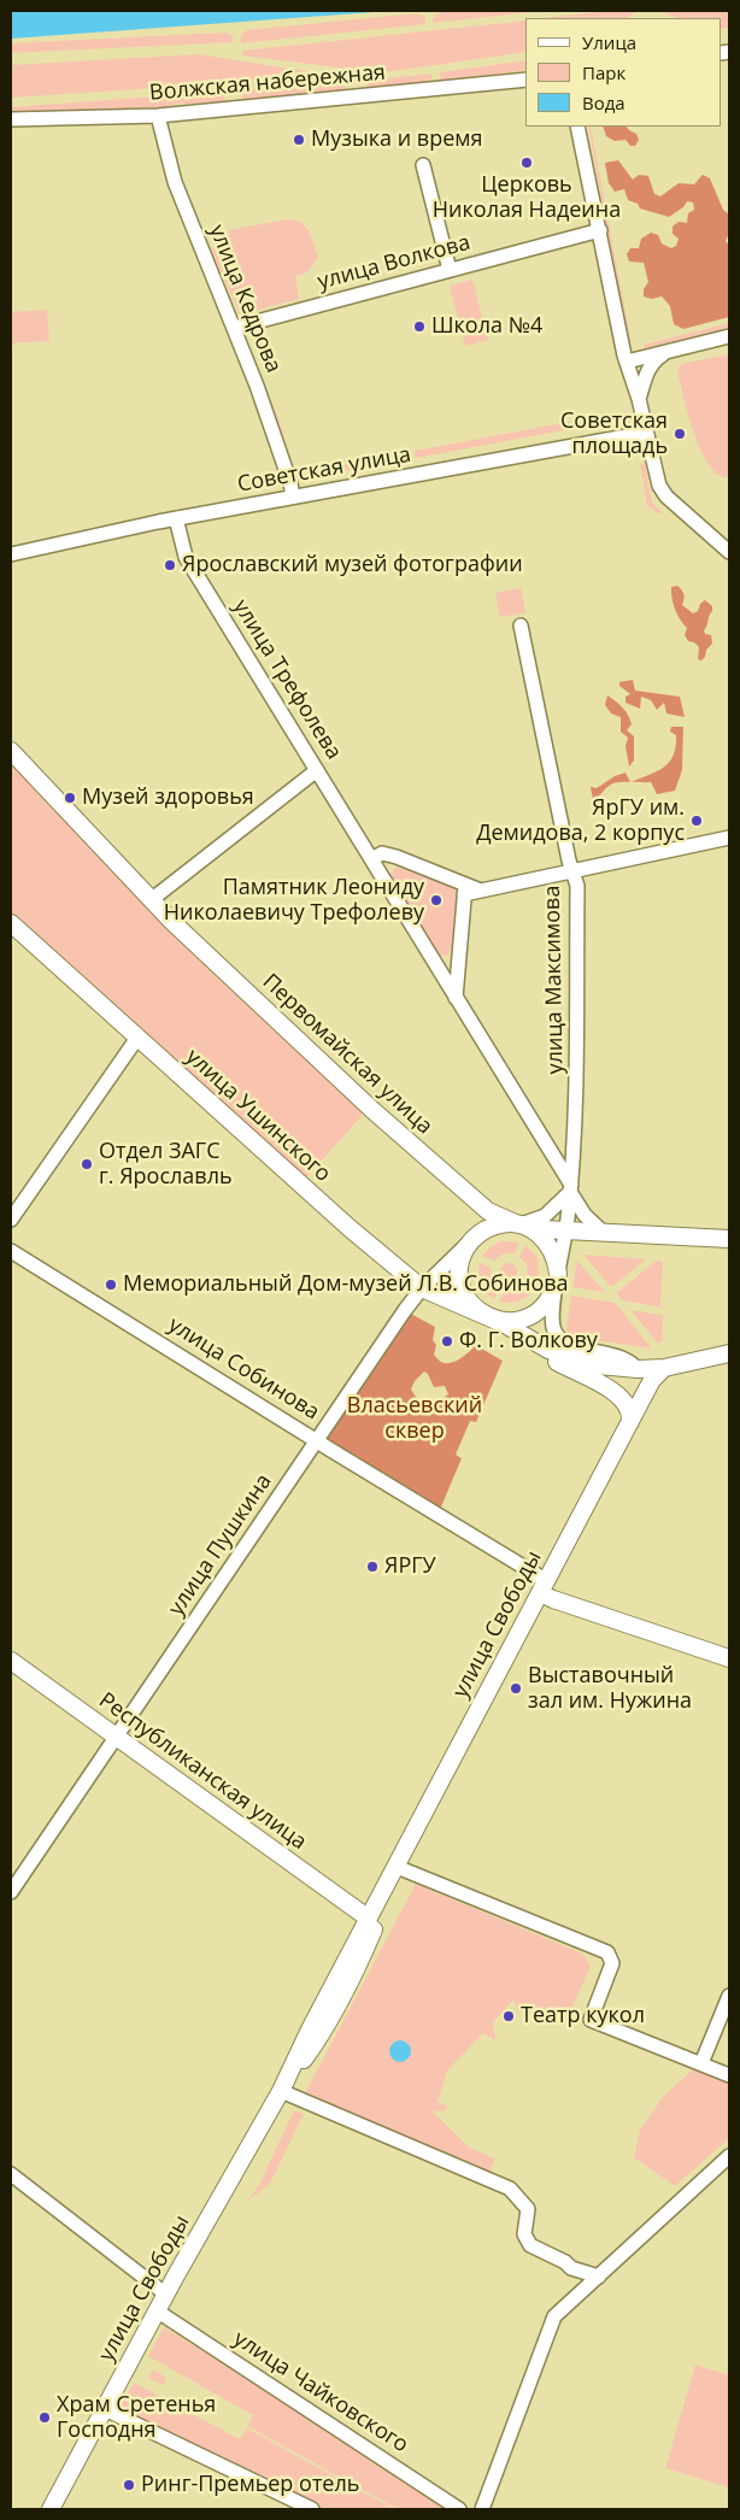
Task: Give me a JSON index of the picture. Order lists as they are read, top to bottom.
{
  "streets": {
    "main road": [
      "Первомайская улица",
      "улица Ушинского",
      "улица Собинова",
      "улица Свободы",
      "Республиканская улица"
    ],
    "street": [
      "Волжская набережная",
      "улица Волкова",
      "улица Кедрова",
      "Советская улица",
      "улица Трефолева",
      "улица Максимова",
      "улица Пушкина",
      "улица Чайковского"
    ]
  },
  "crossings": [
    ["Волжская набережная", "улица Кедрова"],
    ["улица Волкова", "улица Кедрова"],
    ["улица Кедрова", "Советская улица"],
    ["Советская улица", "улица Трефолева"],
    ["улица Трефолева", "улица Максимова"],
    ["улица Трефолева", "Первомайская улица"],
    ["улица Максимова", "Первомайская улица"],
    ["улица Максимова", "улица Ушинского"],
    ["улица Максимова", "улица Пушкина"],
    ["Первомайская улица", "улица Ушинского"],
    ["Первомайская улица", "улица Пушкина"],
    ["улица Ушинского", "улица Пушкина"],
    ["улица Собинова", "улица Пушкина"],
    ["улица Собинова", "улица Свободы"],
    ["улица Пушкина", "Республиканская улица"],
    ["улица Свободы", "Республиканская улица"],
    ["улица Свободы", "улица Чайковского"]
  ],
  "parks": ["Власьевский сквер"],
  "places": [
    "Музыка и время",
    "Церковь Николая Надеина",
    "Школа №4",
    "Советская площадь",
    "Ярославский музей фотографии",
    "Музей здоровья",
    "ЯрГУ им. Демидова, 2 корпус",
    "Памятник Леониду Николаевичу Трефолеву",
    "Отдел ЗАГС г. Ярославль",
    "Мемориальный Дом-музей Л.В. Собинова",
    "Ф. Г. Волкову",
    "ЯРГУ",
    "Выставочный зал им. Нужина",
    "Театр кукол",
    "Храм Сретенья Господня",
    "Ринг-Премьер отель"
  ],
  "legend": ["Улица", "Парк", "Вода"]
}
